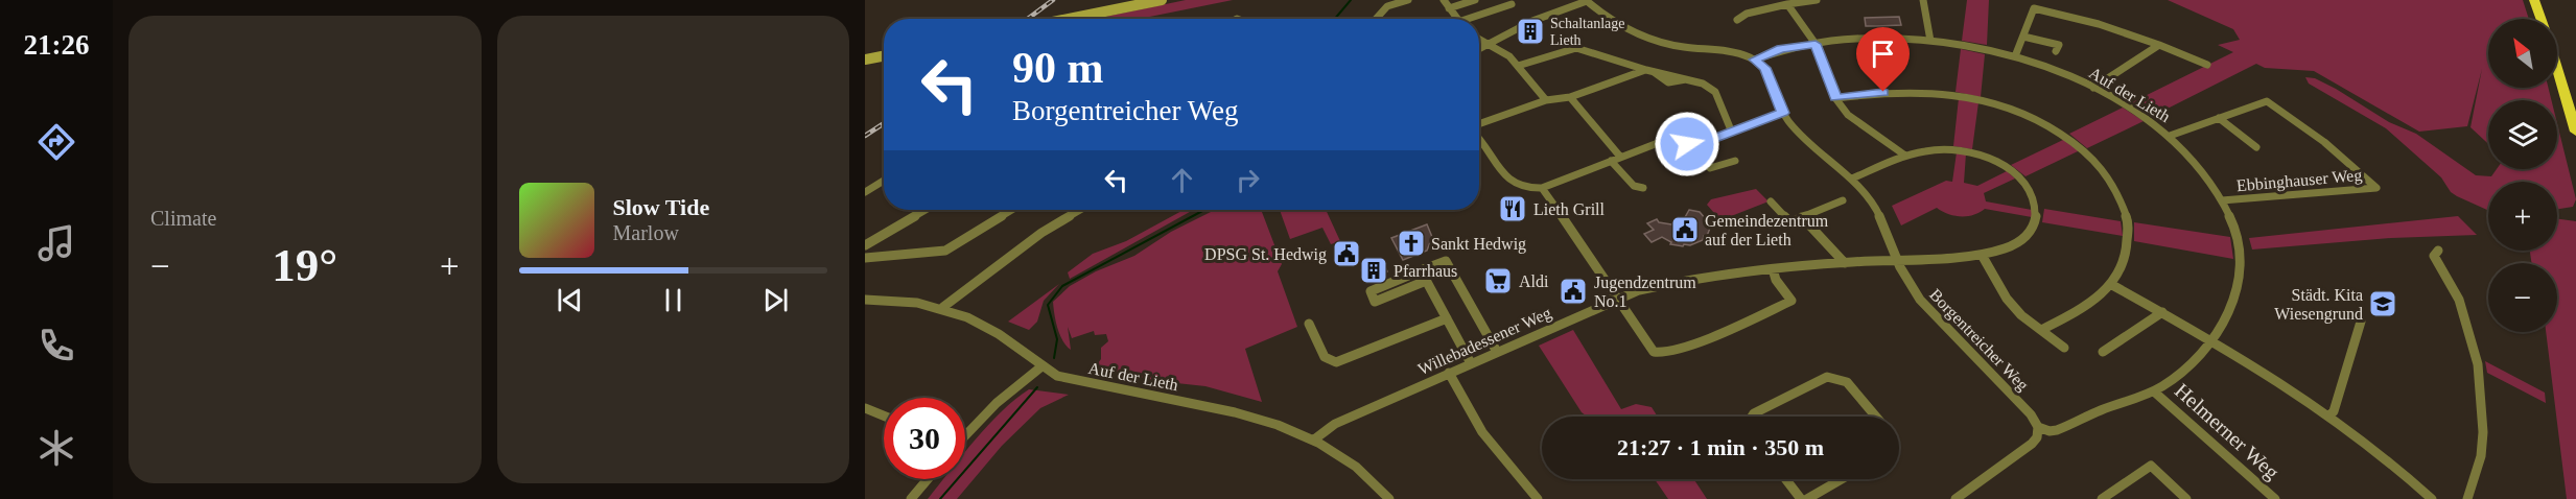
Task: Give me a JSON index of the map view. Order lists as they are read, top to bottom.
{
  "streets": {
    "street": [
      "Auf der Lieth",
      "Ebbinghauser Weg",
      "Borgentreicher Weg",
      "Willebadessener Weg",
      "Helmerner Weg"
    ]
  },
  "crossings": [
    ["Auf der Lieth", "Ebbinghauser Weg"],
    ["Auf der Lieth", "Borgentreicher Weg"],
    ["Auf der Lieth", "Willebadessener Weg"],
    ["Auf der Lieth", "Helmerner Weg"],
    ["Borgentreicher Weg", "Willebadessener Weg"]
  ],
  "places": {
    "building": ["Schaltanlage Lieth", "Pfarrhaus"],
    "restaurant": ["Lieth Grill"],
    "public building": ["Gemeindezentrum auf der Lieth", "DPSG St. Hedwig", "Jugendzentrum No.1"],
    "church": ["Sankt Hedwig"],
    "supermarket": ["Aldi"],
    "school or university": ["Städt. Kita Wiesengrund"]
  },
  "north": "top left",
  "page": {
    "tabs": "21:26",
    "tile": "Climate",
    "map_buttons": ["+", "−"],
    "turn": ["90 m", "Borgentreicher Weg"],
    "song": ["Slow Tide", "Marlow"],
    "heat": ["−", "19°", "+"],
    "limit": "30",
    "trip": "21:27 · 1 min · 350 m"
  }
}
